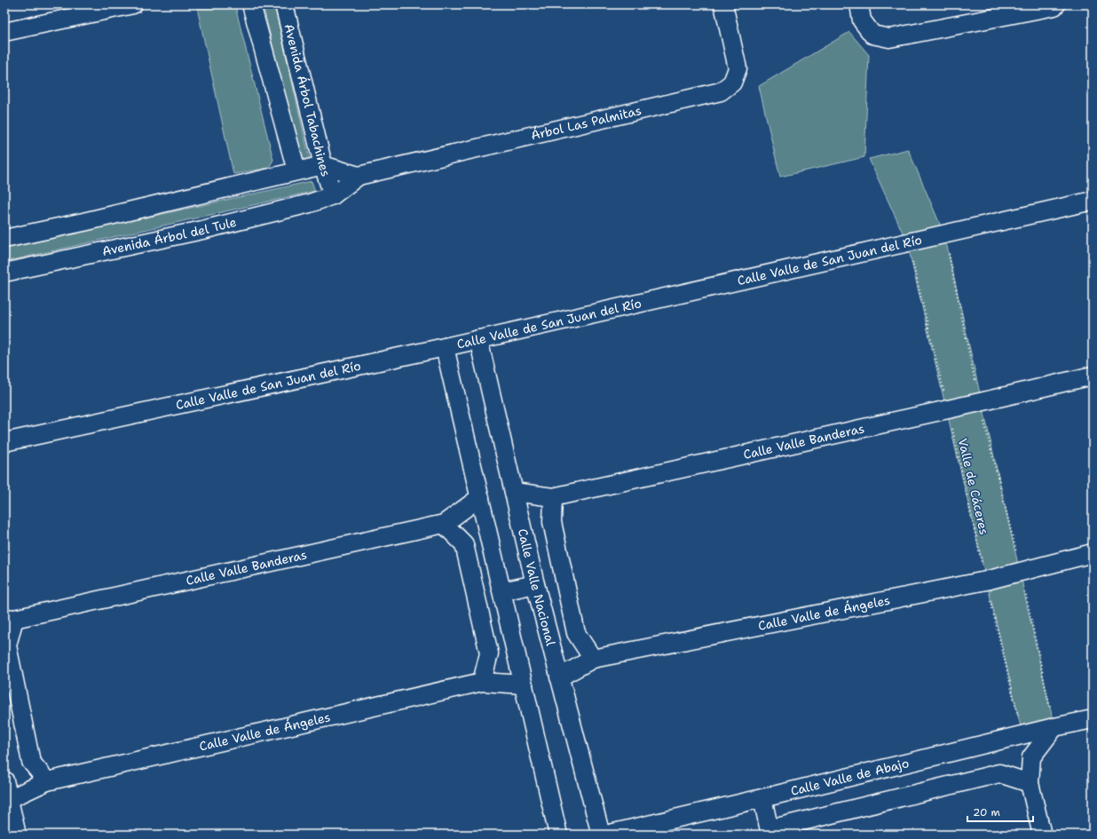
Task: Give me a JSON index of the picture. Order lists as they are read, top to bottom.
{
  "streets": {
    "street": [
      "Avenida Árbol Tabachines",
      "Árbol Las Palmitas",
      "Avenida Árbol del Tule",
      "Calle Valle de San Juan del Río",
      "Calle Valle Banderas",
      "Calle Valle Nacional",
      "Calle Valle de Ángeles",
      "Calle Valle de Abajo"
    ],
    "path": ["Valle de Cáceres"]
  },
  "crossings": [
    ["Avenida Árbol Tabachines", "Árbol Las Palmitas"],
    ["Avenida Árbol Tabachines", "Avenida Árbol del Tule"],
    ["Árbol Las Palmitas", "Avenida Árbol del Tule"],
    ["Calle Valle de San Juan del Río", "Valle de Cáceres"],
    ["Calle Valle de San Juan del Río", "Calle Valle Nacional"],
    ["Calle Valle Banderas", "Valle de Cáceres"],
    ["Calle Valle Banderas", "Calle Valle Nacional"],
    ["Valle de Cáceres", "Calle Valle de Ángeles"],
    ["Valle de Cáceres", "Calle Valle de Abajo"],
    ["Calle Valle Nacional", "Calle Valle de Ángeles"]
  ],
  "scale_bar": "20 m"
}
